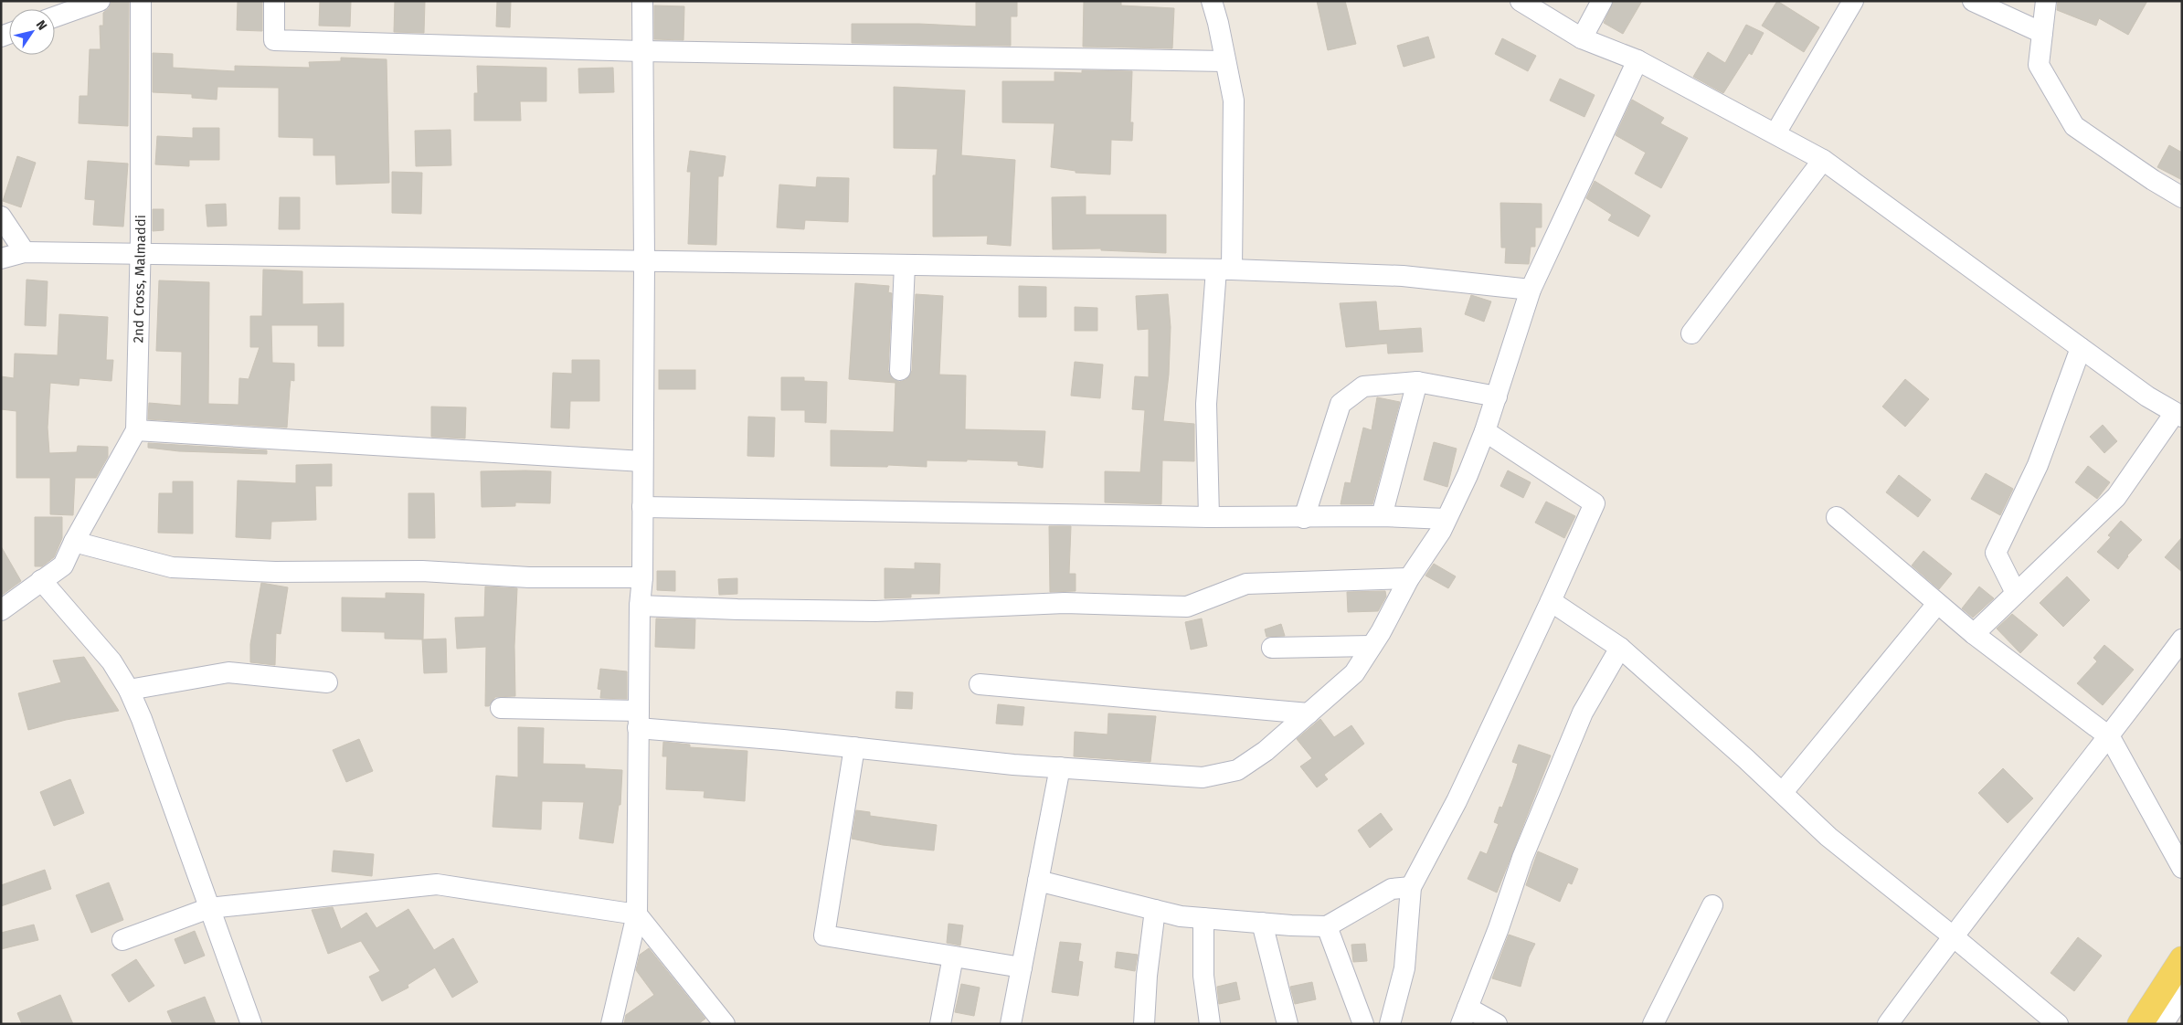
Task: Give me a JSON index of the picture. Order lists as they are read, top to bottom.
{
  "streets": {
    "street": ["2nd Cross, Malmaddi"]
  },
  "north": "top right"
}
